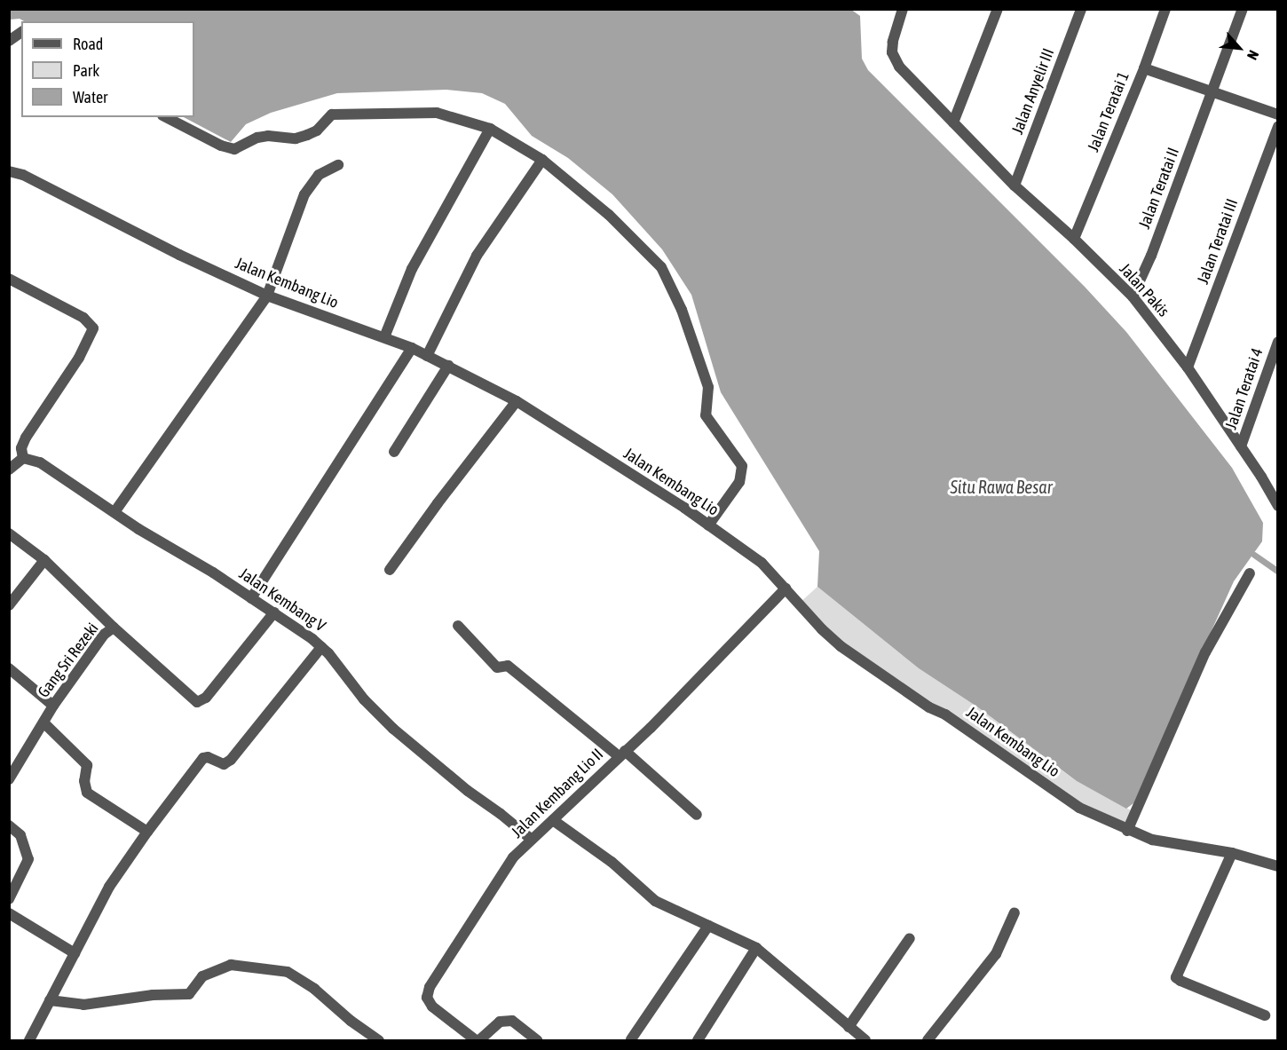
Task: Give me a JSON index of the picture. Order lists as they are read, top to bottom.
{
  "streets": {
    "street": [
      "Jalan Anyelir III",
      "Jalan Teratai 1",
      "Jalan Teratai II",
      "Jalan Teratai III",
      "Jalan Kembang Lio",
      "Jalan Pakis",
      "Jalan Teratai 4",
      "Jalan Kembang V",
      "Gang Sri Rezeki",
      "Jalan Kembang Lio II"
    ]
  },
  "crossings": [
    ["Jalan Anyelir III", "Jalan Pakis"],
    ["Jalan Teratai 1", "Jalan Teratai II"],
    ["Jalan Teratai 1", "Jalan Pakis"],
    ["Jalan Teratai II", "Jalan Pakis"],
    ["Jalan Teratai III", "Jalan Pakis"],
    ["Jalan Kembang Lio", "Jalan Kembang Lio II"],
    ["Jalan Pakis", "Jalan Teratai 4"],
    ["Jalan Kembang V", "Jalan Kembang Lio II"]
  ],
  "water": ["Situ Rawa Besar"],
  "legend": ["Road", "Park", "Water"],
  "north": "bottom right"
}
